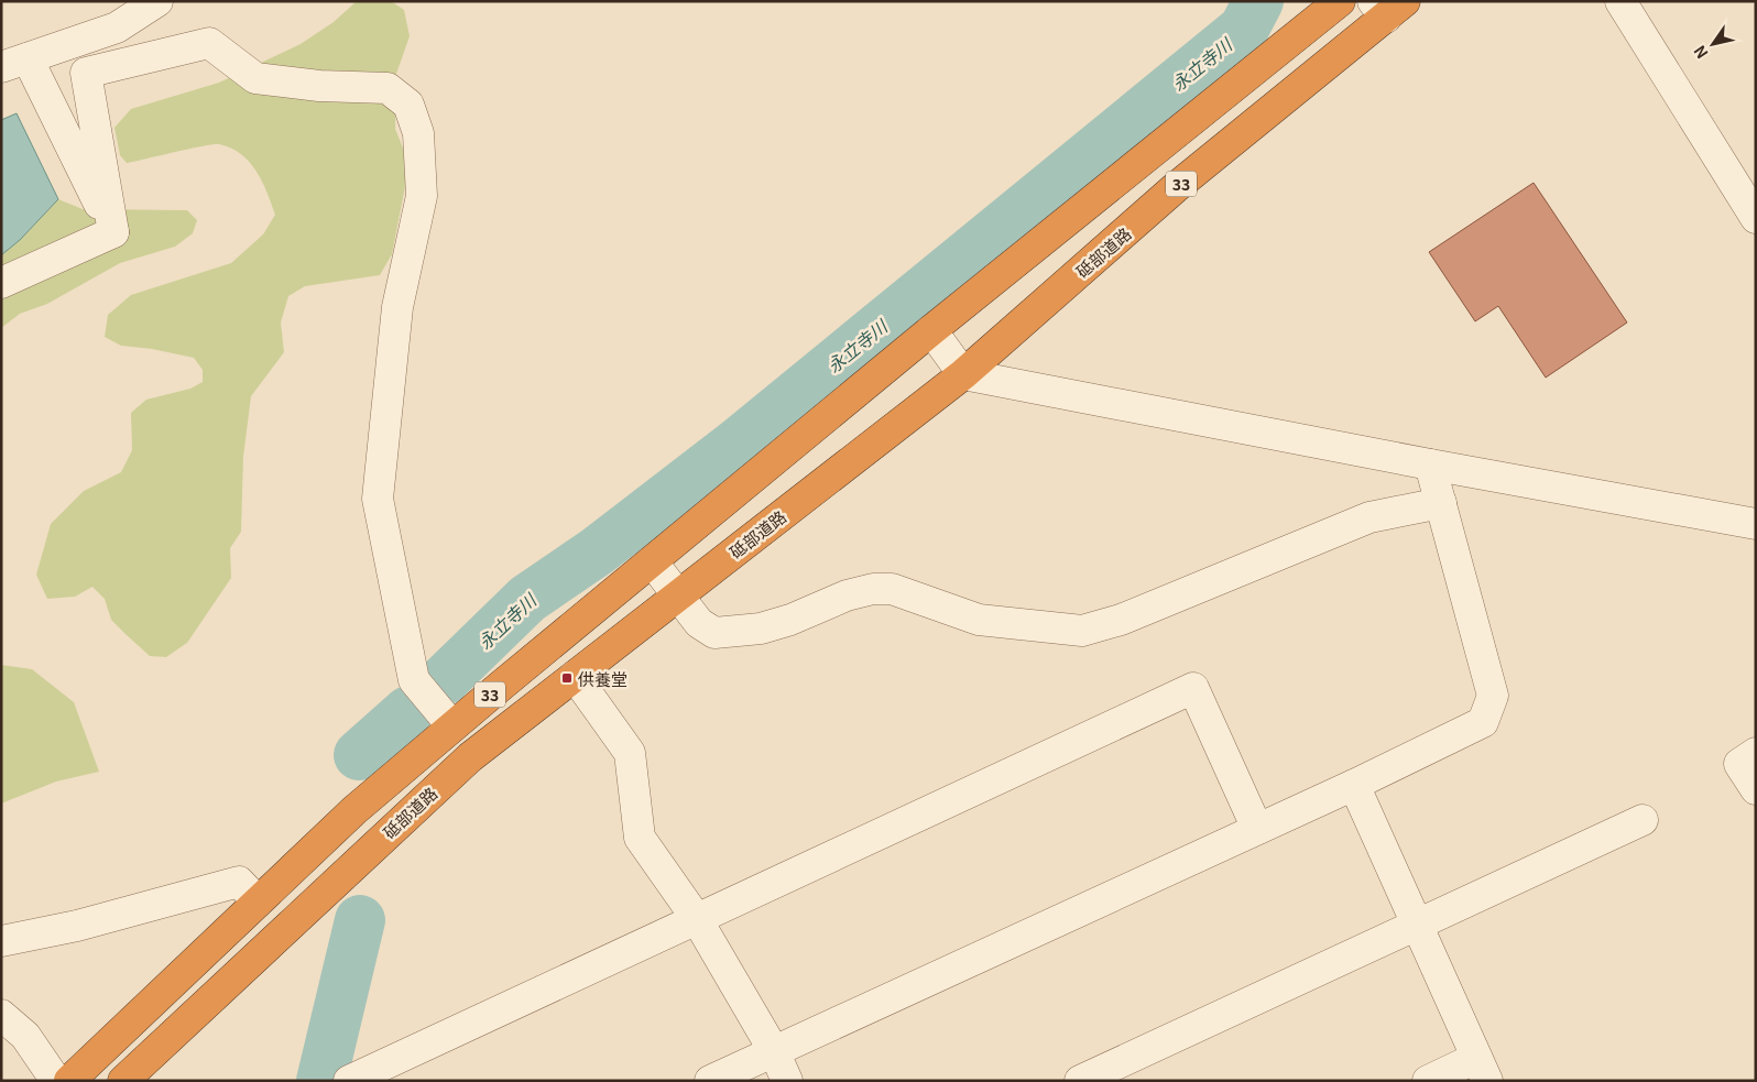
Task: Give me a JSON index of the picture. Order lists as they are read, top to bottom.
{
  "streets": {
    "highway": ["33", "砥部道路"]
  },
  "water": ["永立寺川"],
  "places": {
    "transit": ["供養堂"]
  },
  "north": "bottom left"
}
